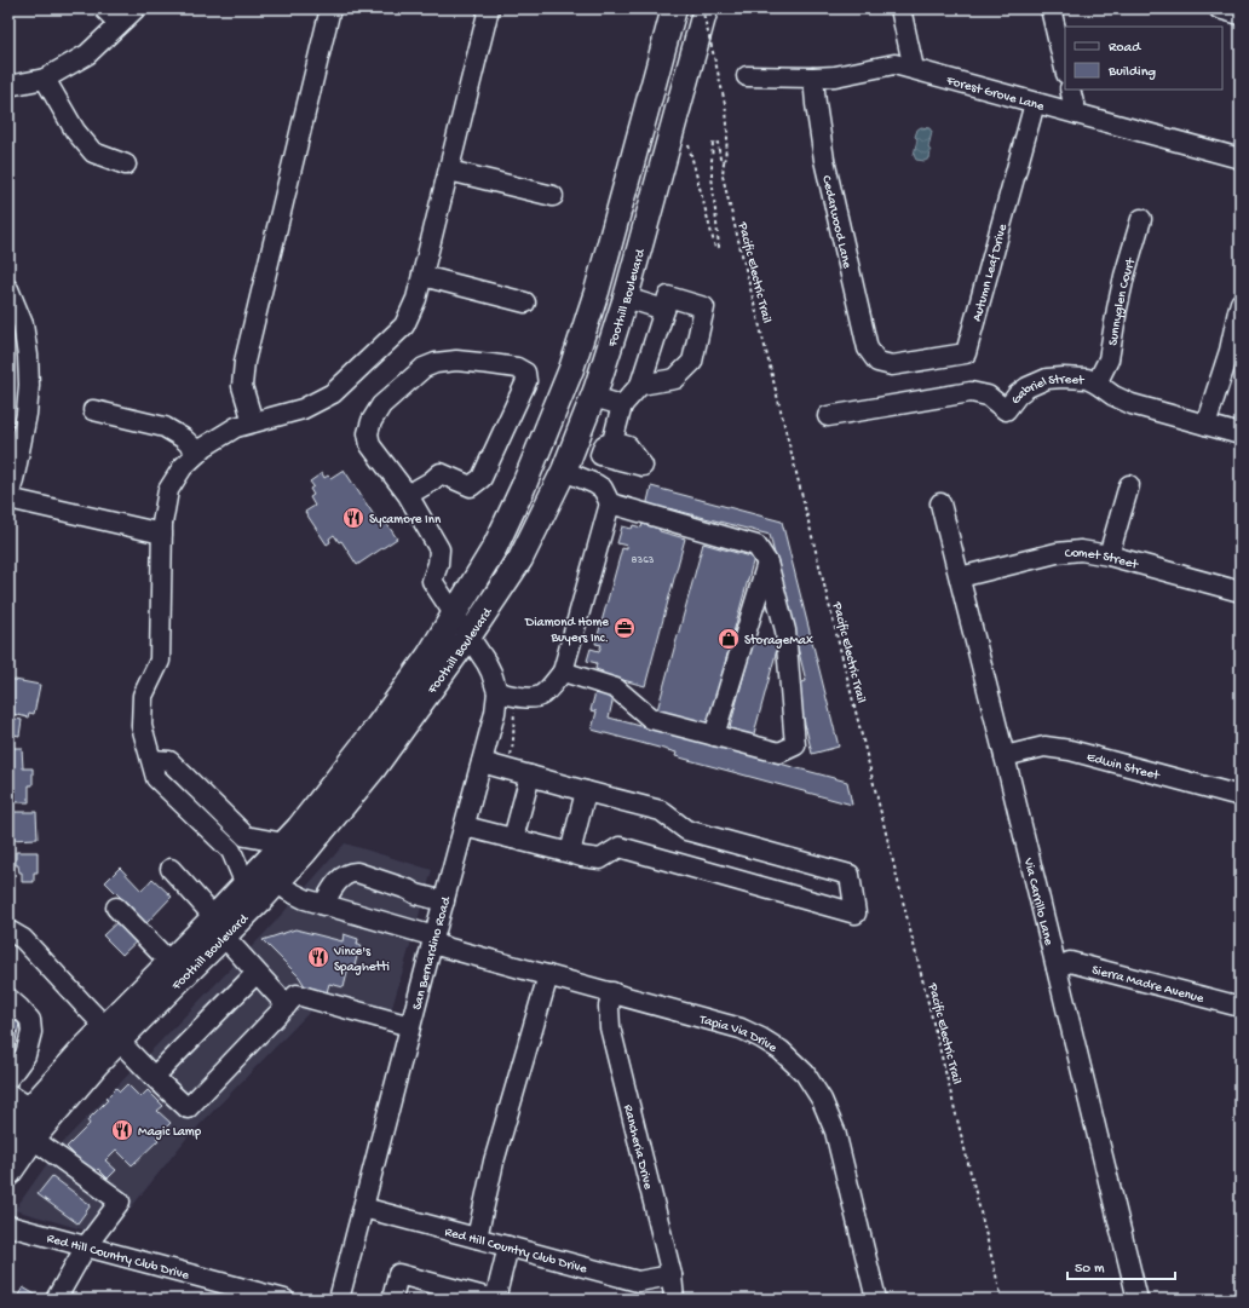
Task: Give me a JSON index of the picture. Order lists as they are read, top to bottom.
{
  "streets": {
    "main road": ["Foothill Boulevard"],
    "street": [
      "Forest Grove Lane",
      "Cedarwood Lane",
      "Autumn Leaf Drive",
      "Sunnyglen Court",
      "Gabriel Street",
      "Comet Street",
      "Edwin Street",
      "Via Carrillo Lane",
      "San Bernardino Road",
      "Sierra Madre Avenue",
      "Tapia Via Drive",
      "Rancheria Drive",
      "Red Hill Country Club Drive"
    ],
    "path": ["Pacific Electric Trail"]
  },
  "crossings": [
    ["Forest Grove Lane", "Cedarwood Lane"],
    ["Forest Grove Lane", "Autumn Leaf Drive"],
    ["Cedarwood Lane", "Autumn Leaf Drive"],
    ["Foothill Boulevard", "San Bernardino Road"],
    ["Foothill Boulevard", "Tapia Via Drive"],
    ["Sunnyglen Court", "Gabriel Street"],
    ["Comet Street", "Via Carrillo Lane"],
    ["Edwin Street", "Via Carrillo Lane"],
    ["Via Carrillo Lane", "Sierra Madre Avenue"],
    ["San Bernardino Road", "Tapia Via Drive"],
    ["San Bernardino Road", "Red Hill Country Club Drive"],
    ["Tapia Via Drive", "Rancheria Drive"],
    ["Rancheria Drive", "Red Hill Country Club Drive"]
  ],
  "places": {
    "restaurant": ["Sycamore Inn", "Vince's Spaghetti", "Magic Lamp"],
    "office": ["Diamond Home Buyers Inc."],
    "shop": ["StorageMax"]
  },
  "house_numbers": ["8363"],
  "legend": ["Road", "Building"],
  "scale_bar": "50 m"
}
